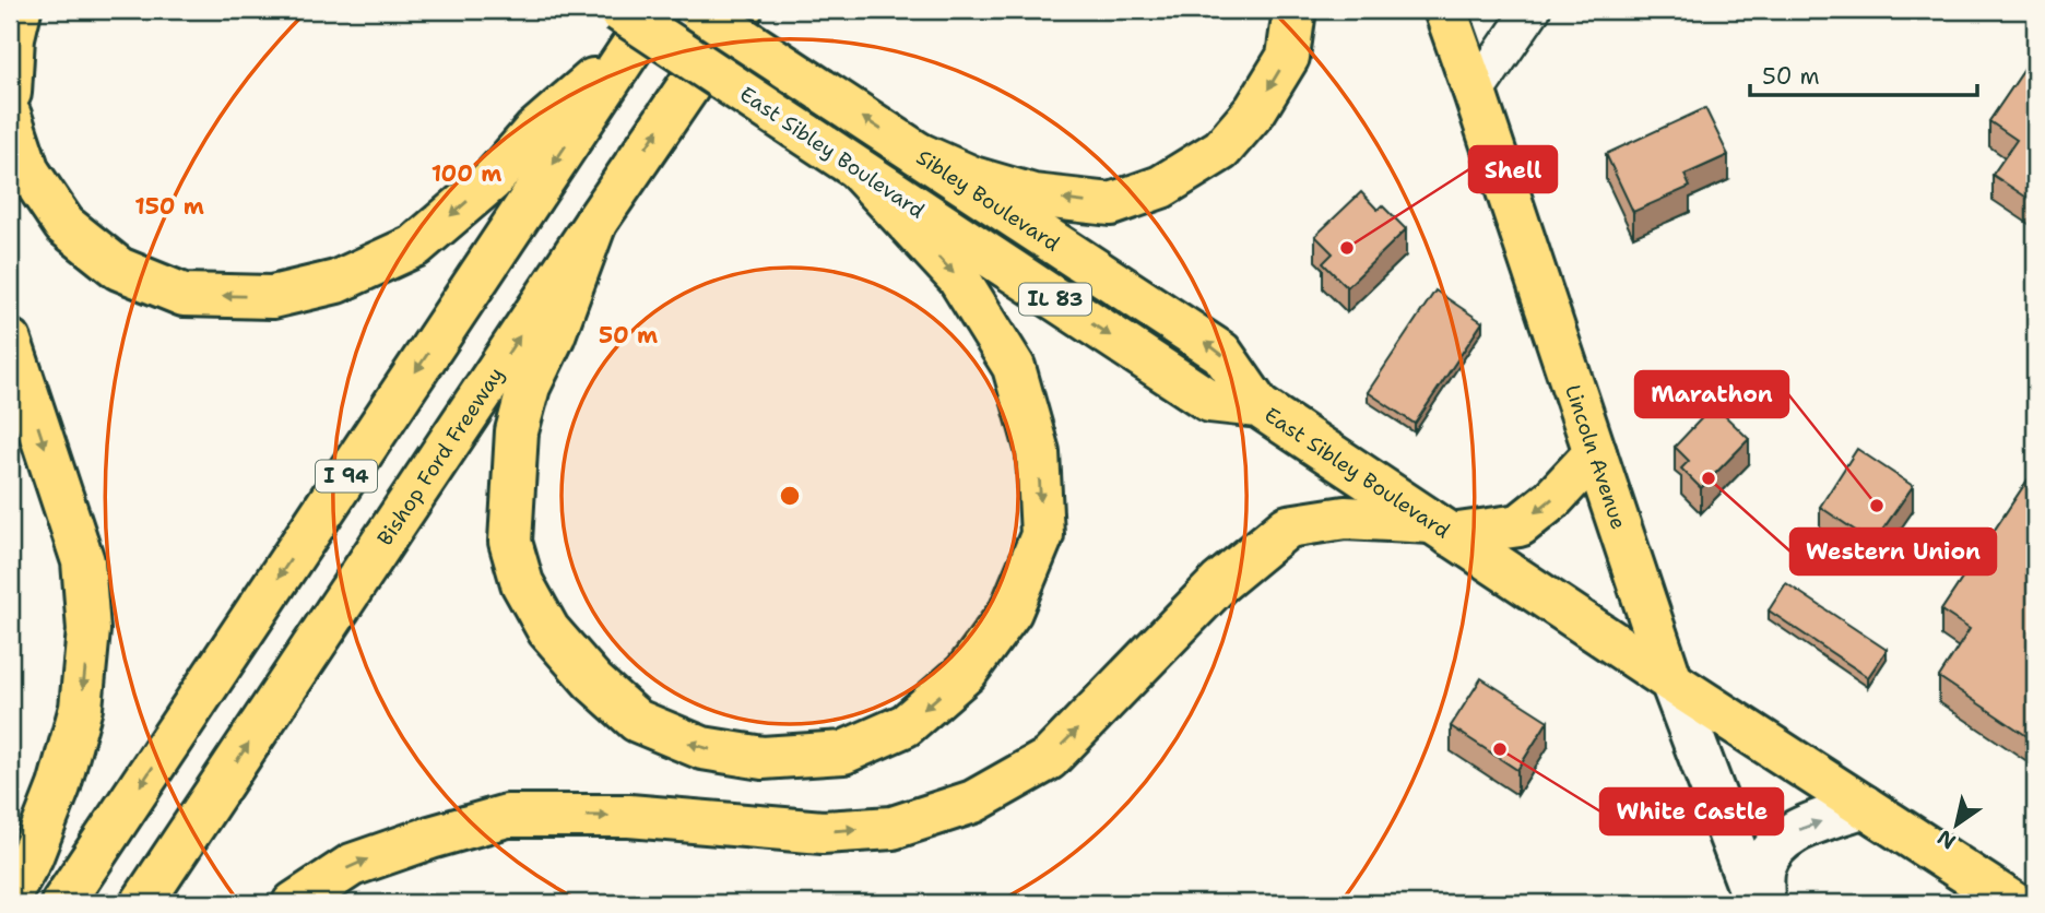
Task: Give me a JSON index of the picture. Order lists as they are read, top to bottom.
{
  "streets": {
    "main road": [
      "East Sibley Boulevard",
      "Sibley Boulevard",
      "IL 83",
      "Bishop Ford Freeway",
      "Lincoln Avenue",
      "I 94"
    ]
  },
  "crossings": [
    ["East Sibley Boulevard", "Sibley Boulevard"],
    ["East Sibley Boulevard", "Lincoln Avenue"]
  ],
  "one_way": ["Sibley Boulevard"],
  "places": [
    "Shell",
    "Western Union",
    "Marathon",
    "White Castle"
  ],
  "scale_bar": "50 m",
  "north": "bottom left",
  "rings": ["100 m", "150 m", "50 m"]
}
